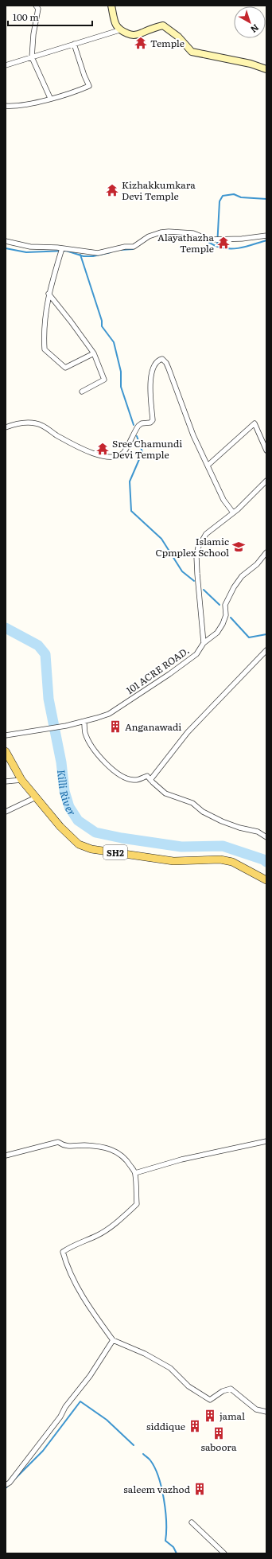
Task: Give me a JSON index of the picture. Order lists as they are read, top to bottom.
{
  "streets": {
    "main road": ["SH2"],
    "street": ["101 ACRE ROAD."]
  },
  "water": ["Killi River"],
  "places": {
    "temple": [
      "Temple",
      "Kizhakkumkara Devi Temple",
      "Alayathazha Temple",
      "Sree Chamundi Devi Temple"
    ],
    "school or university": ["Islamic Cpmplex School"],
    "building": [
      "Anganawadi",
      "jamal",
      "siddique",
      "saboora",
      "saleem vazhod"
    ]
  },
  "scale_bar": "100 m",
  "north": "bottom right"
}
